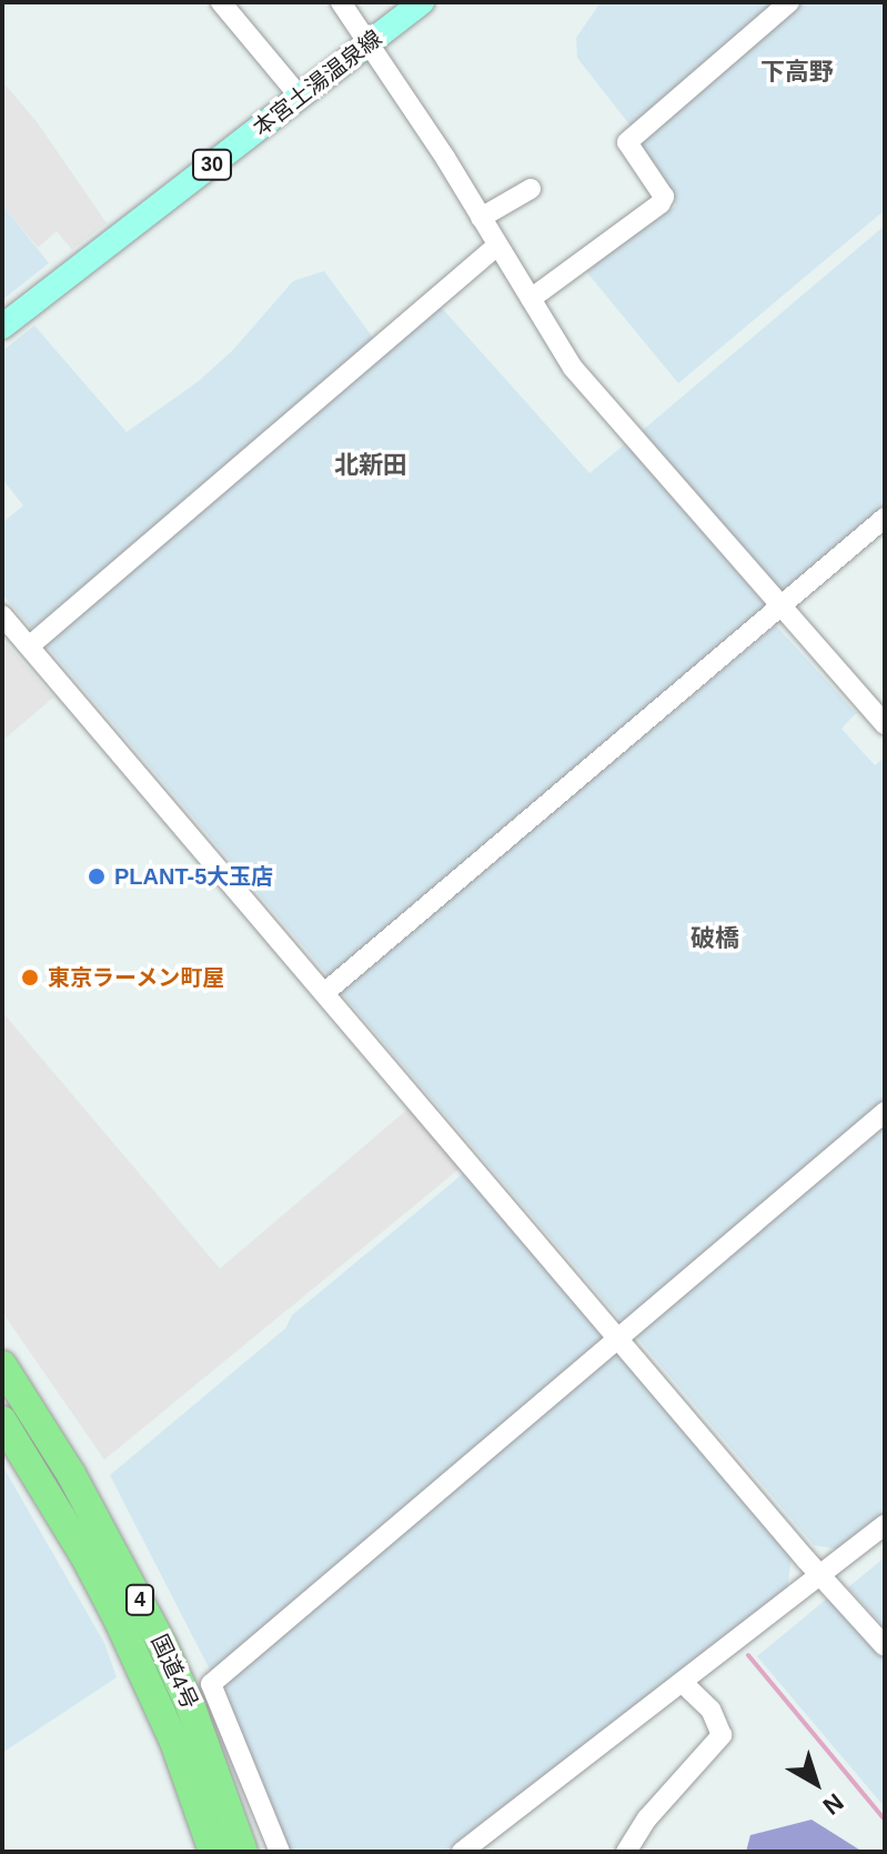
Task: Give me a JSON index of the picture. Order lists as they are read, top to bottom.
{
  "streets": {
    "highway": ["4", "国道4号"],
    "main road": ["本宮土湯温泉線", "30"]
  },
  "districts": ["下高野", "北新田", "破橋"],
  "places": ["PLANT-5大玉店", "東京ラーメン町屋"],
  "north": "bottom right"
}
